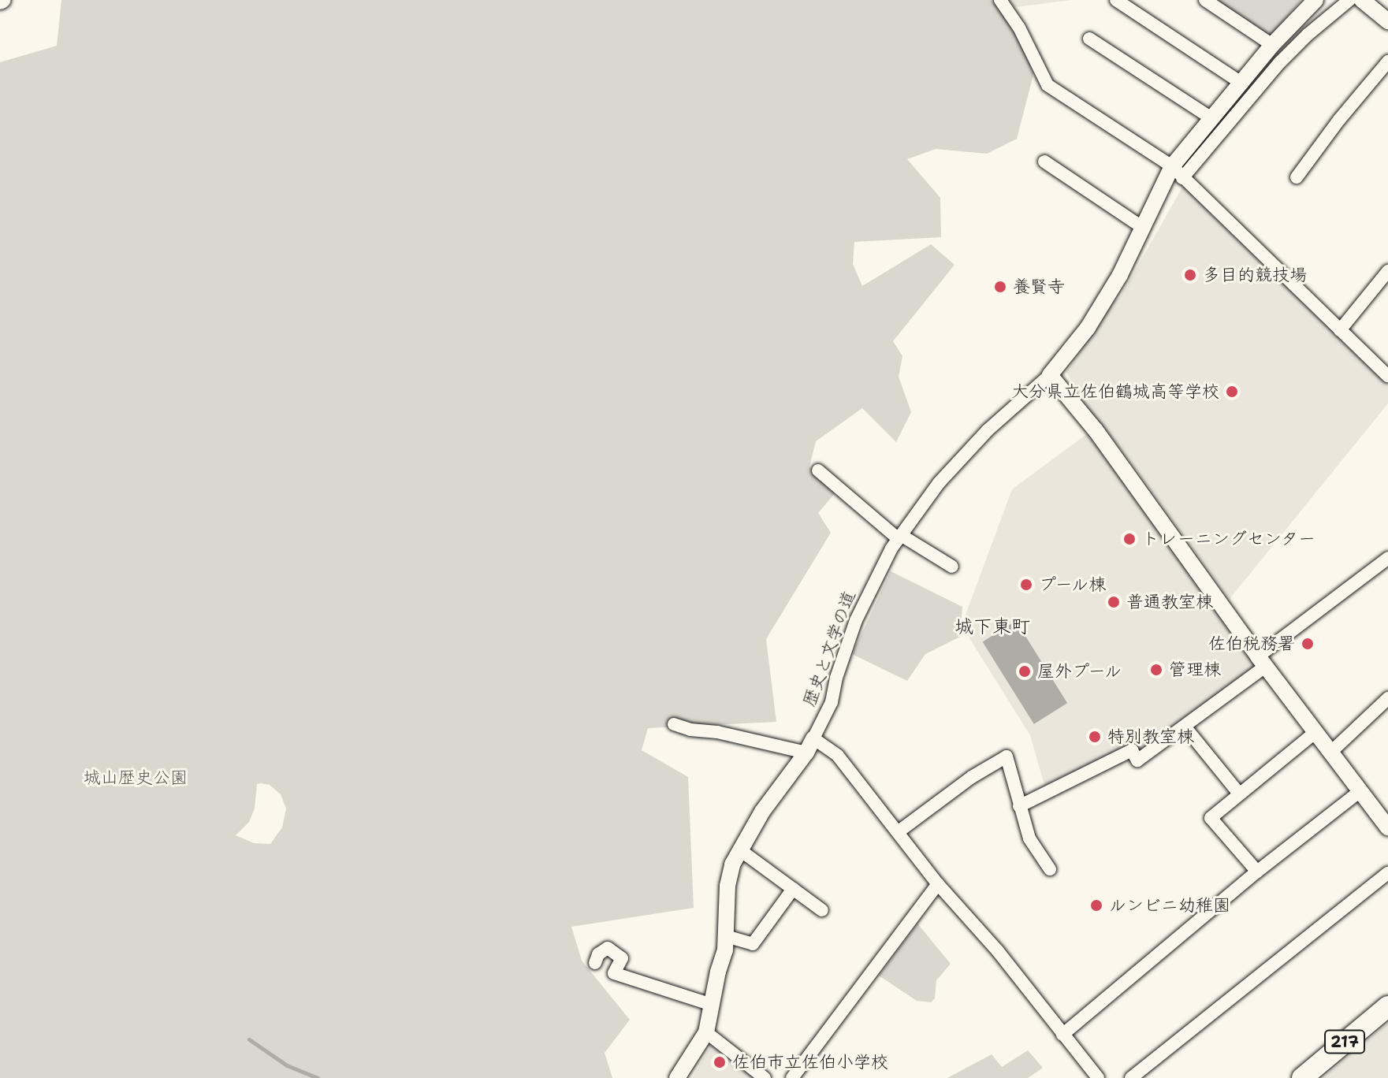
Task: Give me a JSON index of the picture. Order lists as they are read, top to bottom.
{
  "streets": {
    "highway": ["217"],
    "street": ["歴史と文学の道"]
  },
  "districts": ["城下東町"],
  "parks": ["城山歴史公園"],
  "places": [
    "多目的競技場",
    "養賢寺",
    "大分県立佐伯鶴城高等学校",
    "トレーニングセンター",
    "プール棟",
    "普通教室棟",
    "佐伯税務署",
    "管理棟",
    "屋外プール",
    "特別教室棟",
    "ルンビニ幼稚園",
    "佐伯市立佐伯小学校"
  ]
}
